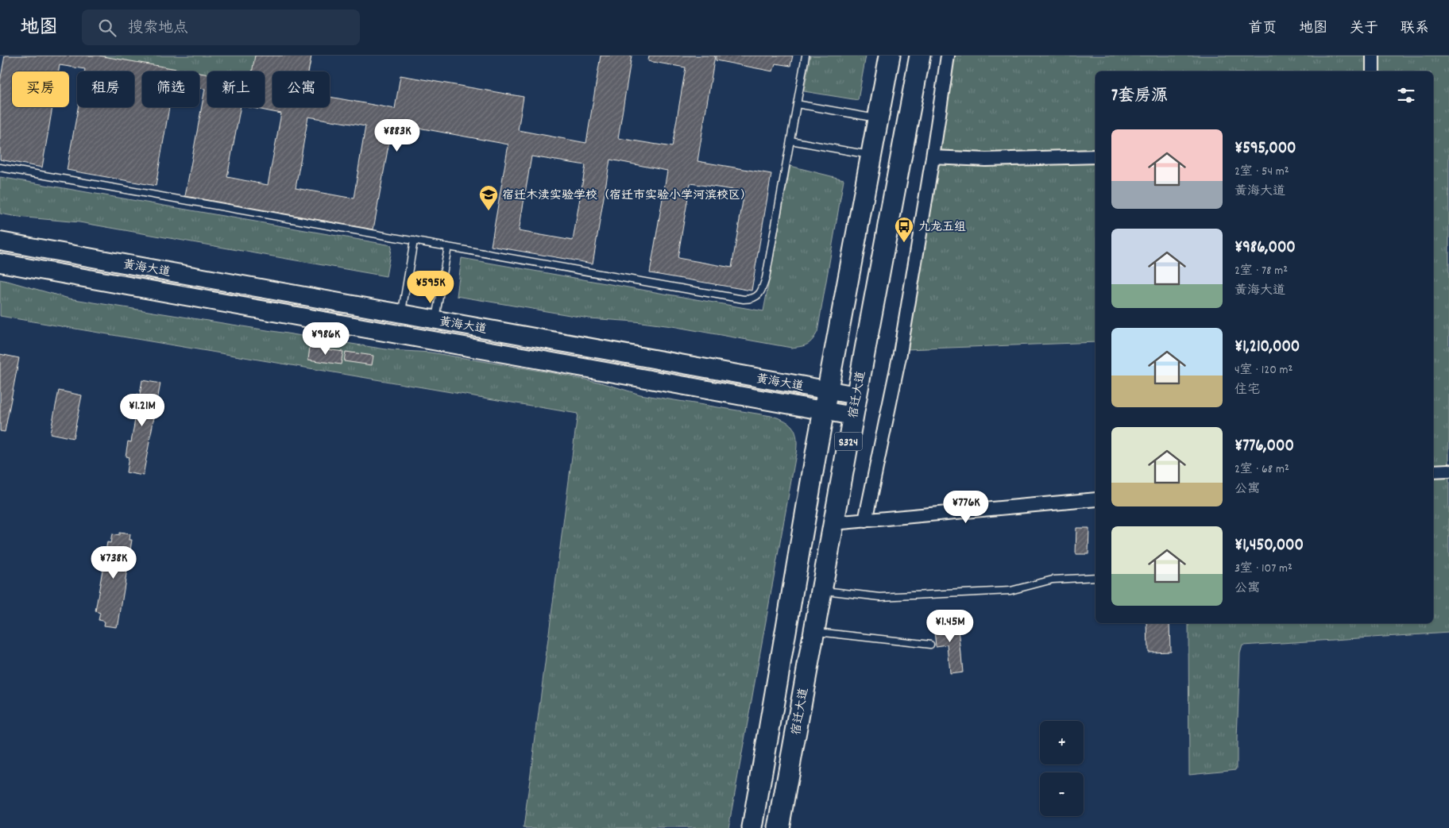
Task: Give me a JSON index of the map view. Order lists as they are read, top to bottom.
{
  "streets": {
    "main road": ["黄海大道", "宿迁大道", "S324"]
  },
  "crossings": [
    ["黄海大道", "宿迁大道"],
    ["黄海大道", "S324"]
  ],
  "places": {
    "school or university": ["宿迁木渎实验学校（宿迁市实验小学河滨校区）"],
    "bus stop": ["九龙五组"]
  },
  "page": {
    "header": "地图",
    "search": "搜索地点",
    "nav": [
      "首页",
      "地图",
      "关于",
      "联系"
    ],
    "chip": [
      "买房",
      "租房",
      "筛选",
      "新上",
      "公寓"
    ],
    "heading": "7套房源",
    "price": [
      "¥883K",
      "¥595K",
      "¥986K",
      "¥1.21M",
      "¥776K",
      "¥738K",
      "¥1.45M"
    ],
    "list": [
      {
        "name": "¥595,000",
        "note": "2室 · 54 m² · 黄海大道"
      },
      {
        "name": "¥986,000",
        "note": "2室 · 78 m² · 黄海大道"
      },
      {
        "name": "¥1,210,000",
        "note": "4室 · 120 m² · 住宅"
      },
      {
        "name": "¥776,000",
        "note": "2室 · 68 m² · 公寓"
      },
      {
        "name": "¥1,450,000",
        "note": "3室 · 107 m² · 公寓"
      }
    ],
    "map_buttons": ["+", "−"]
  }
}
